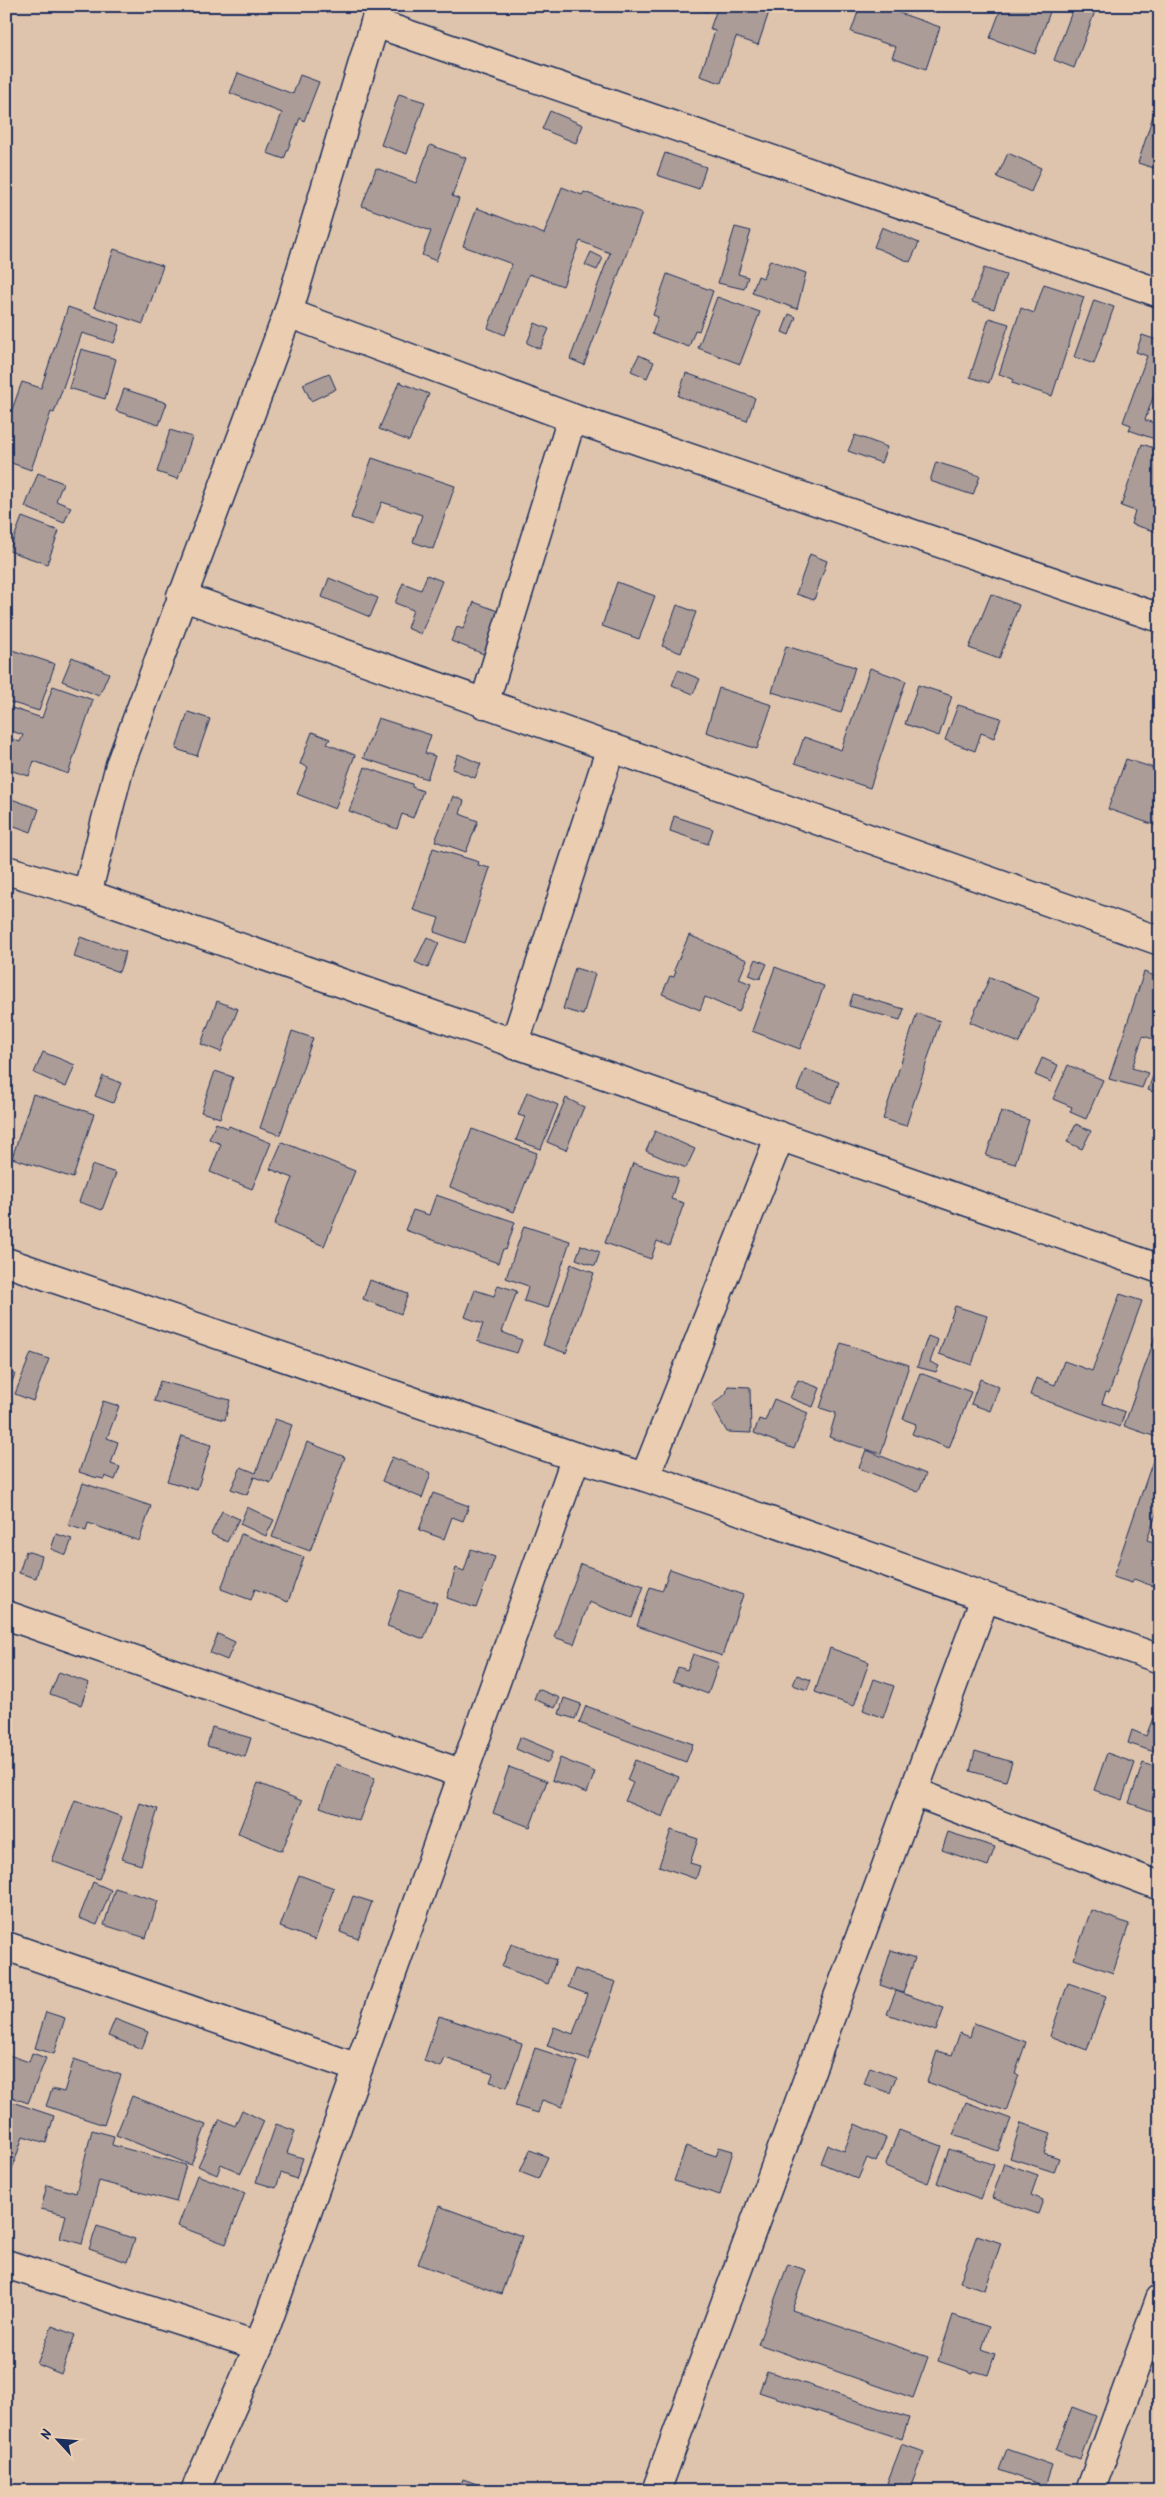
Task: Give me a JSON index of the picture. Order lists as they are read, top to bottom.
{
  "north": "top left"
}
